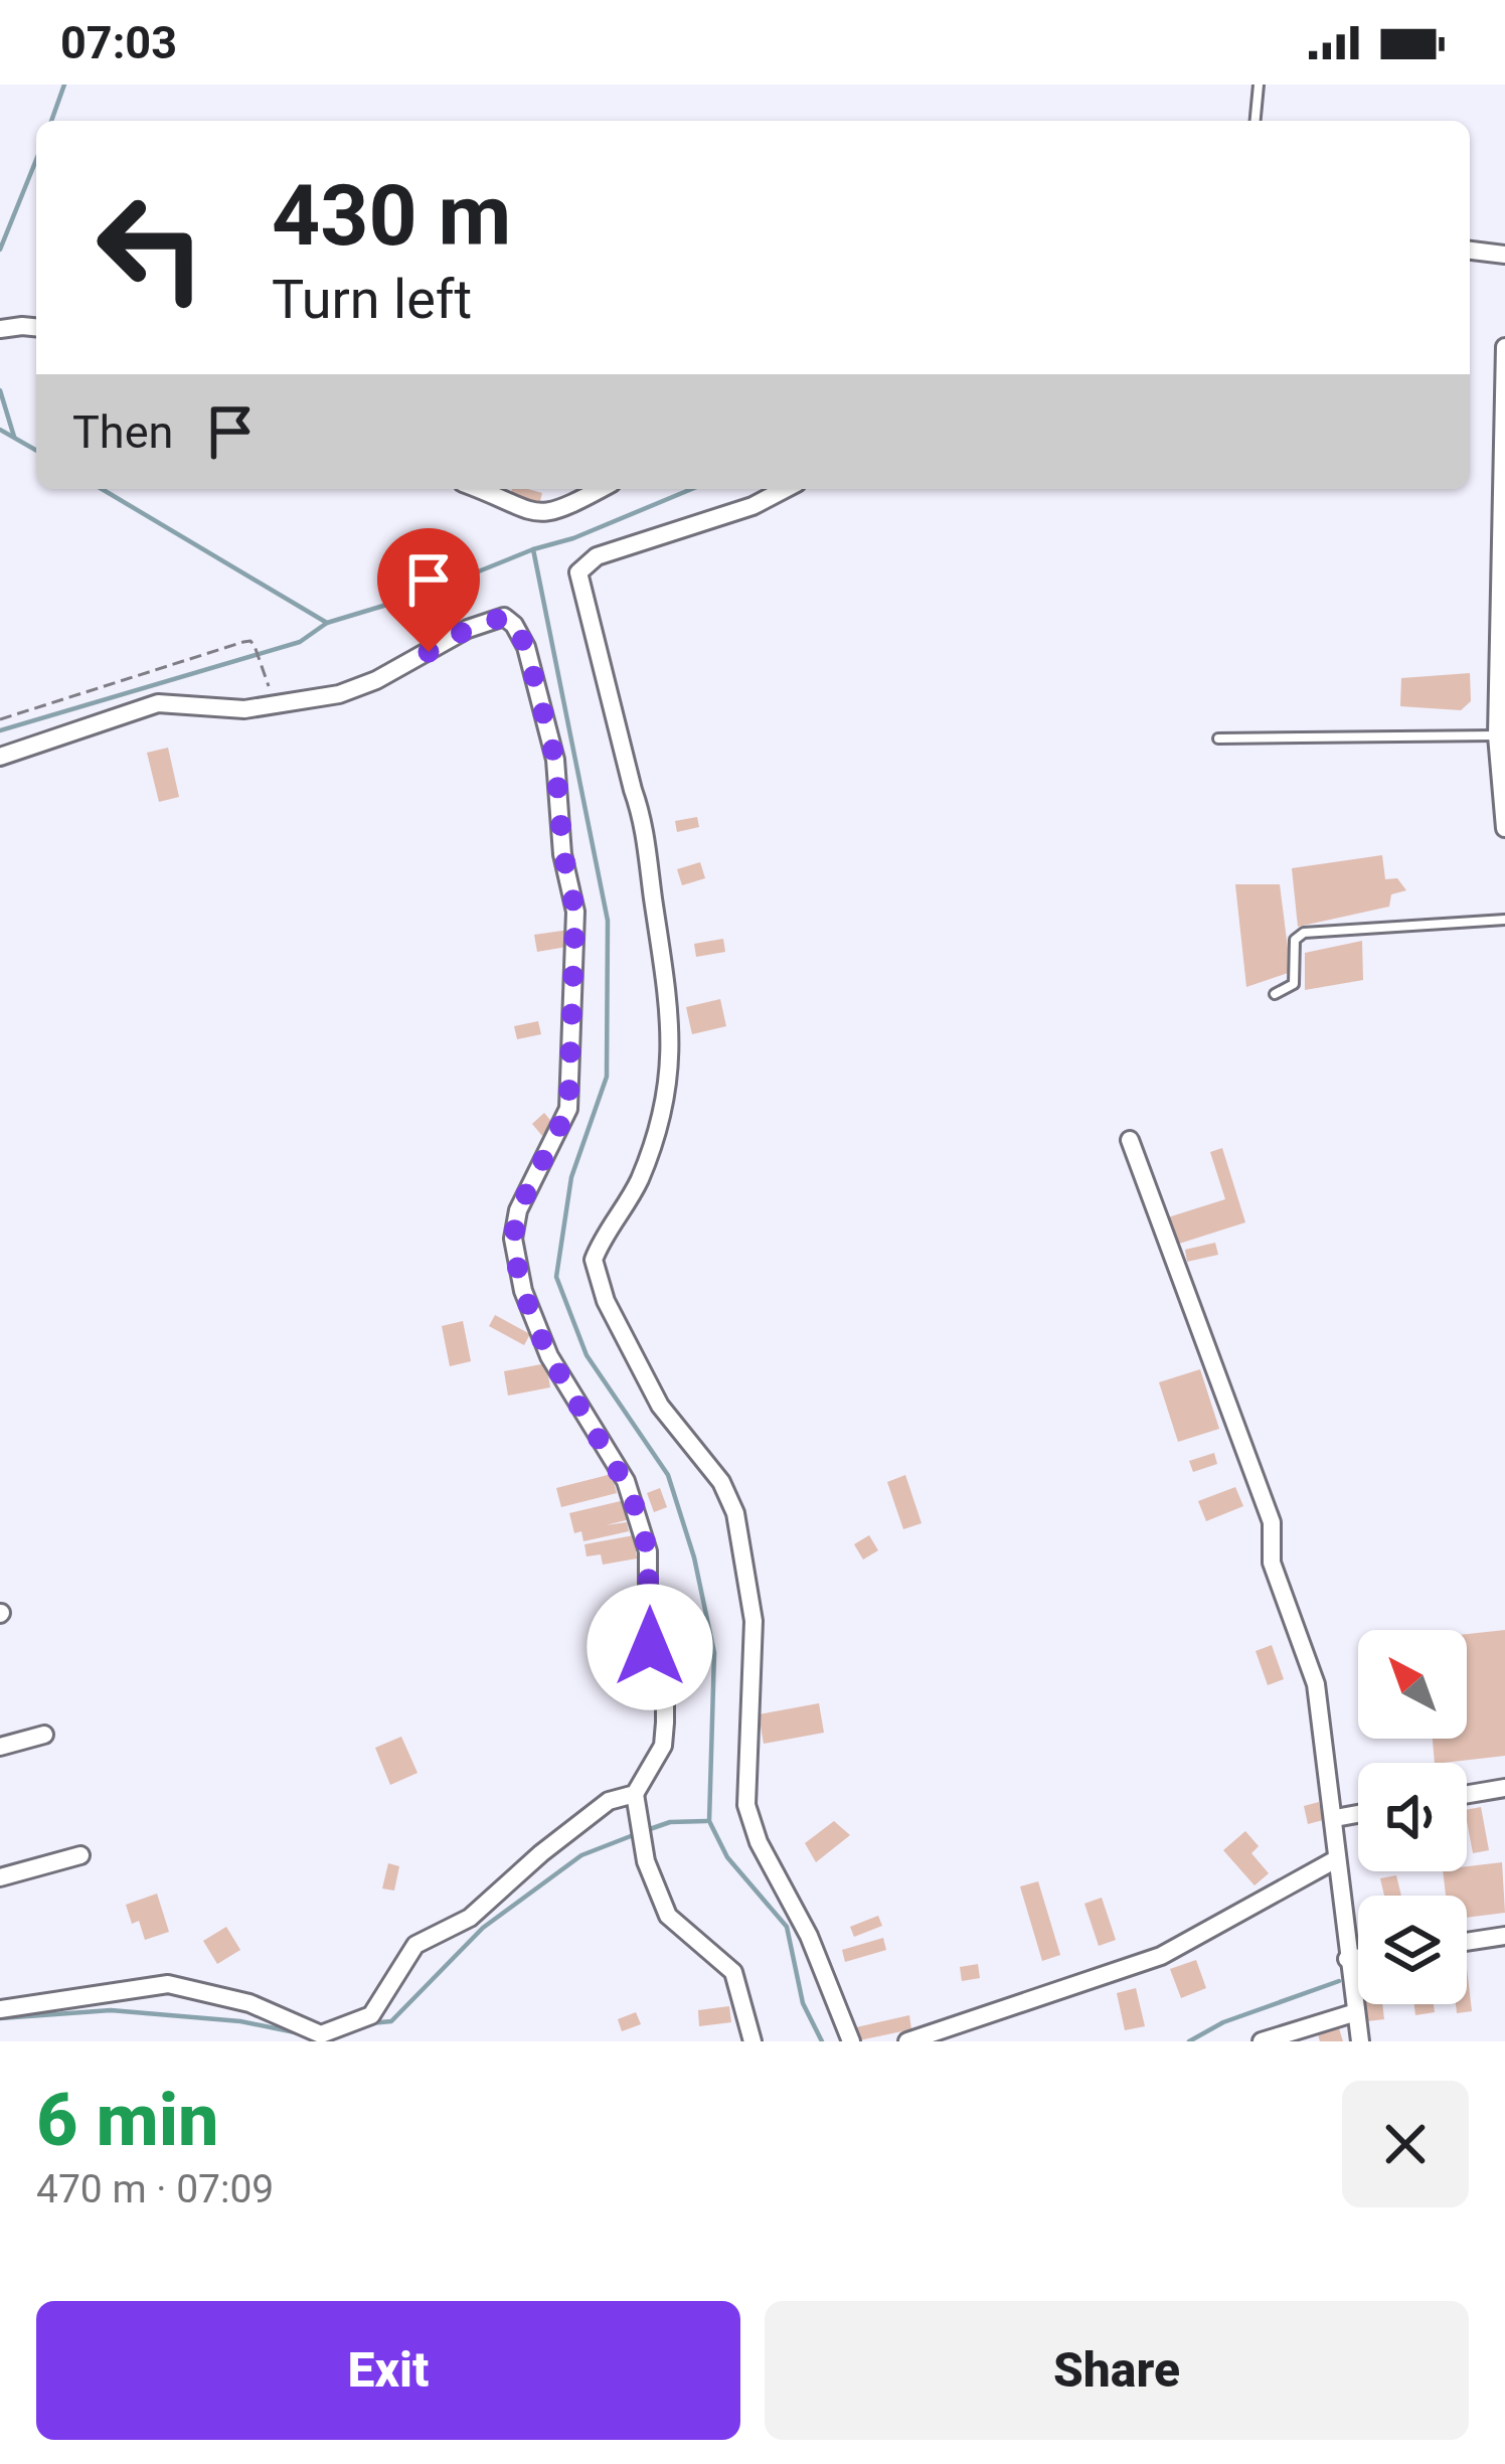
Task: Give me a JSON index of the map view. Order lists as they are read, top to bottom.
{
  "north": "top left",
  "page": {
    "status": "07:03",
    "turn": ["430 m", "Turn left"],
    "then": "Then",
    "heading": ["6 min", "470 m · 07:09"],
    "buttons": ["Exit", "Share"]
  }
}
